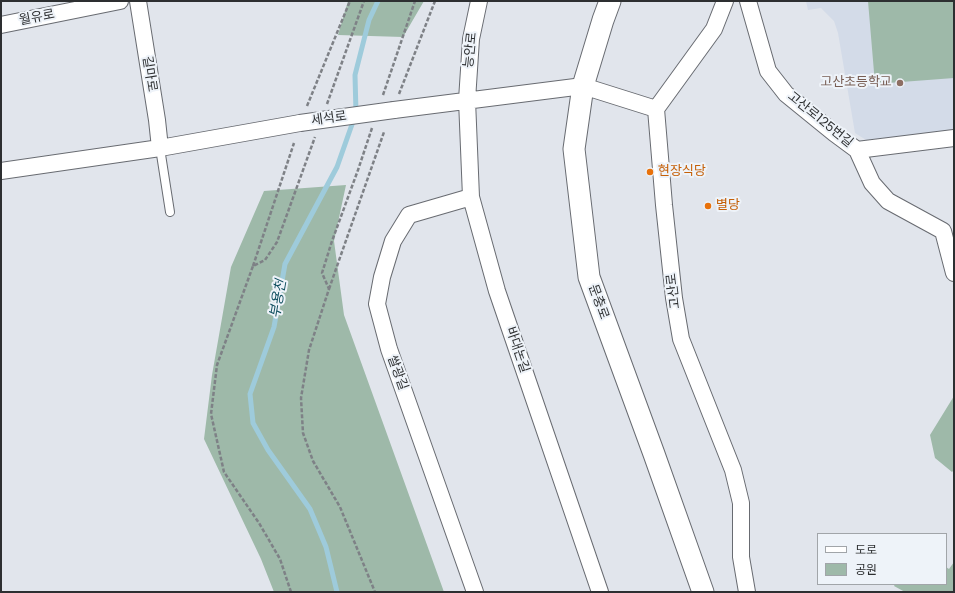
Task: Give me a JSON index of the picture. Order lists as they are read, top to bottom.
{
  "streets": {
    "street": [
      "월유로",
      "능안로",
      "길마로",
      "세석로",
      "고산로125번길",
      "고산로",
      "문충로",
      "바대논길",
      "쌀광길"
    ]
  },
  "crossings": [
    ["능안로", "세석로"],
    ["능안로", "바대논길"],
    ["길마로", "세석로"],
    ["세석로", "고산로"],
    ["세석로", "문충로"],
    ["세석로", "바대논길"],
    ["바대논길", "쌀광길"]
  ],
  "water": ["부용천"],
  "places": ["고산초등학교", "현장식당", "별당"],
  "legend": ["도로", "공원"]
}
